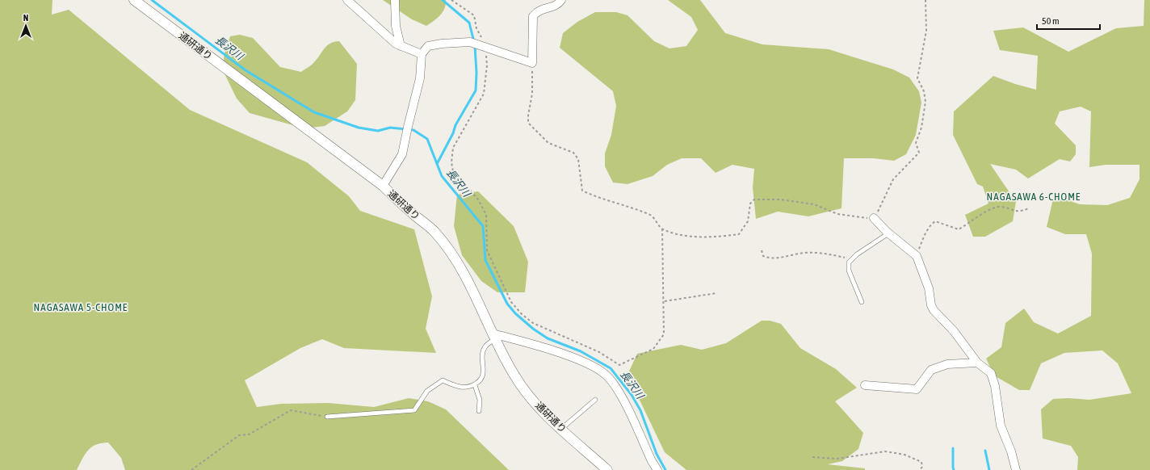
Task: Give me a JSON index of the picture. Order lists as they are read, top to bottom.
{
  "streets": {
    "street": ["通研通り"]
  },
  "districts": ["NAGASAWA 6-CHOME", "NAGASAWA 5-CHOME"],
  "water": ["長沢川"],
  "scale_bar": "50 m",
  "north": "top"
}
